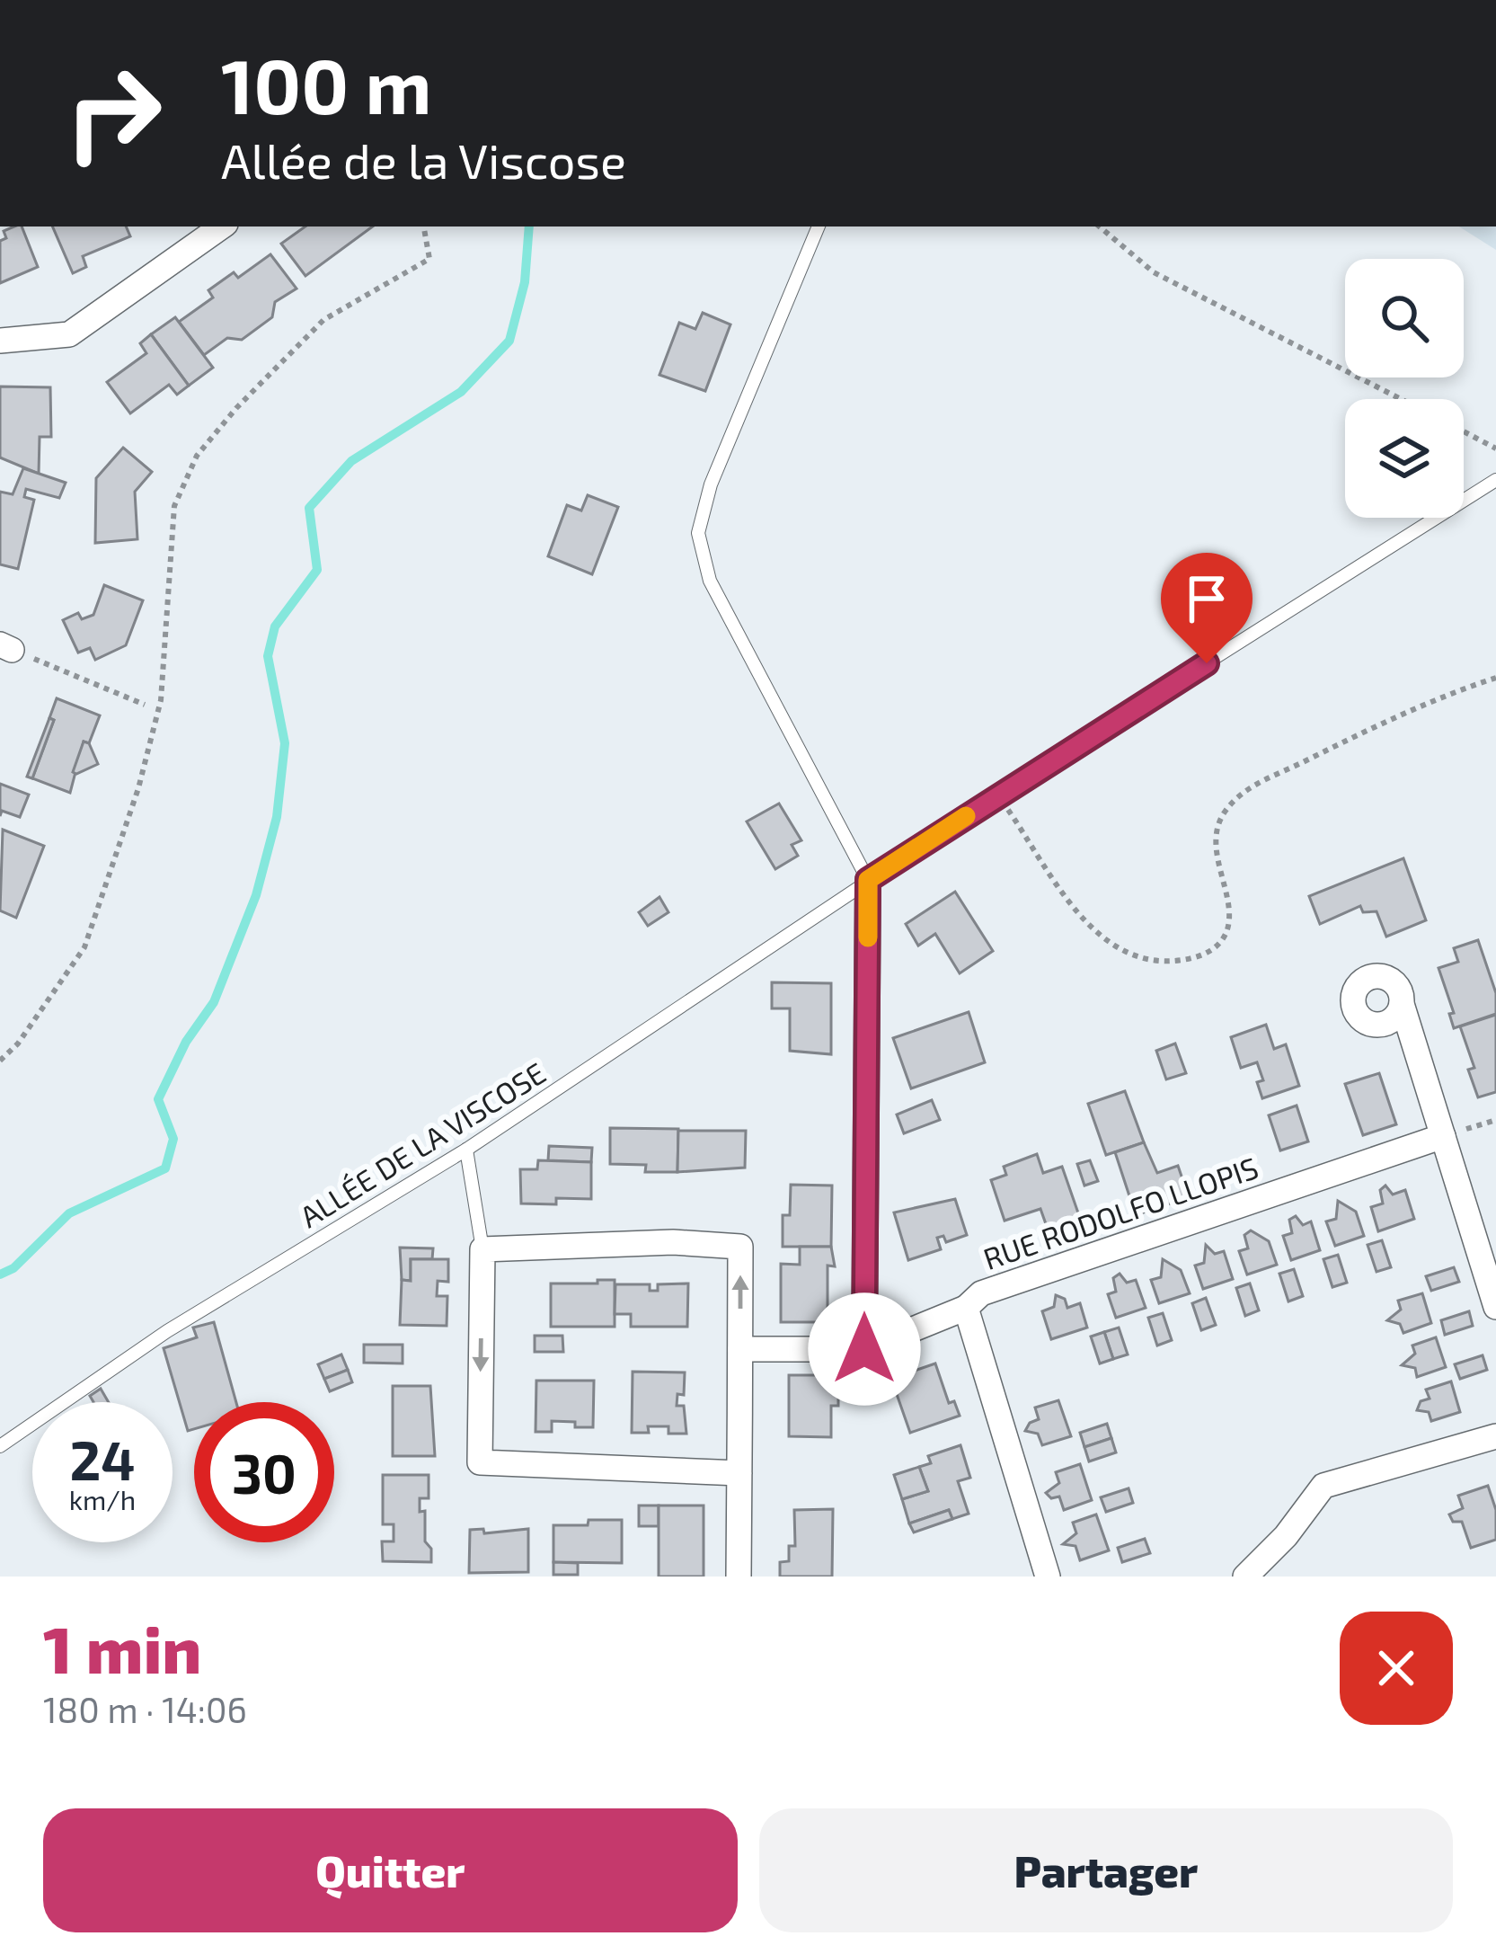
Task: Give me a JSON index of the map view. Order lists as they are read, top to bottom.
{
  "streets": {
    "street": ["RUE RODOLFO LLOPIS"],
    "lane": ["ALLÉE DE LA VISCOSE"]
  },
  "page": {
    "turn": ["100 m", "Allée de la Viscose"],
    "speed": "24 km/h",
    "limit": "30",
    "heading": ["1 min", "180 m · 14:06"],
    "buttons": ["Quitter", "Partager"]
  }
}
